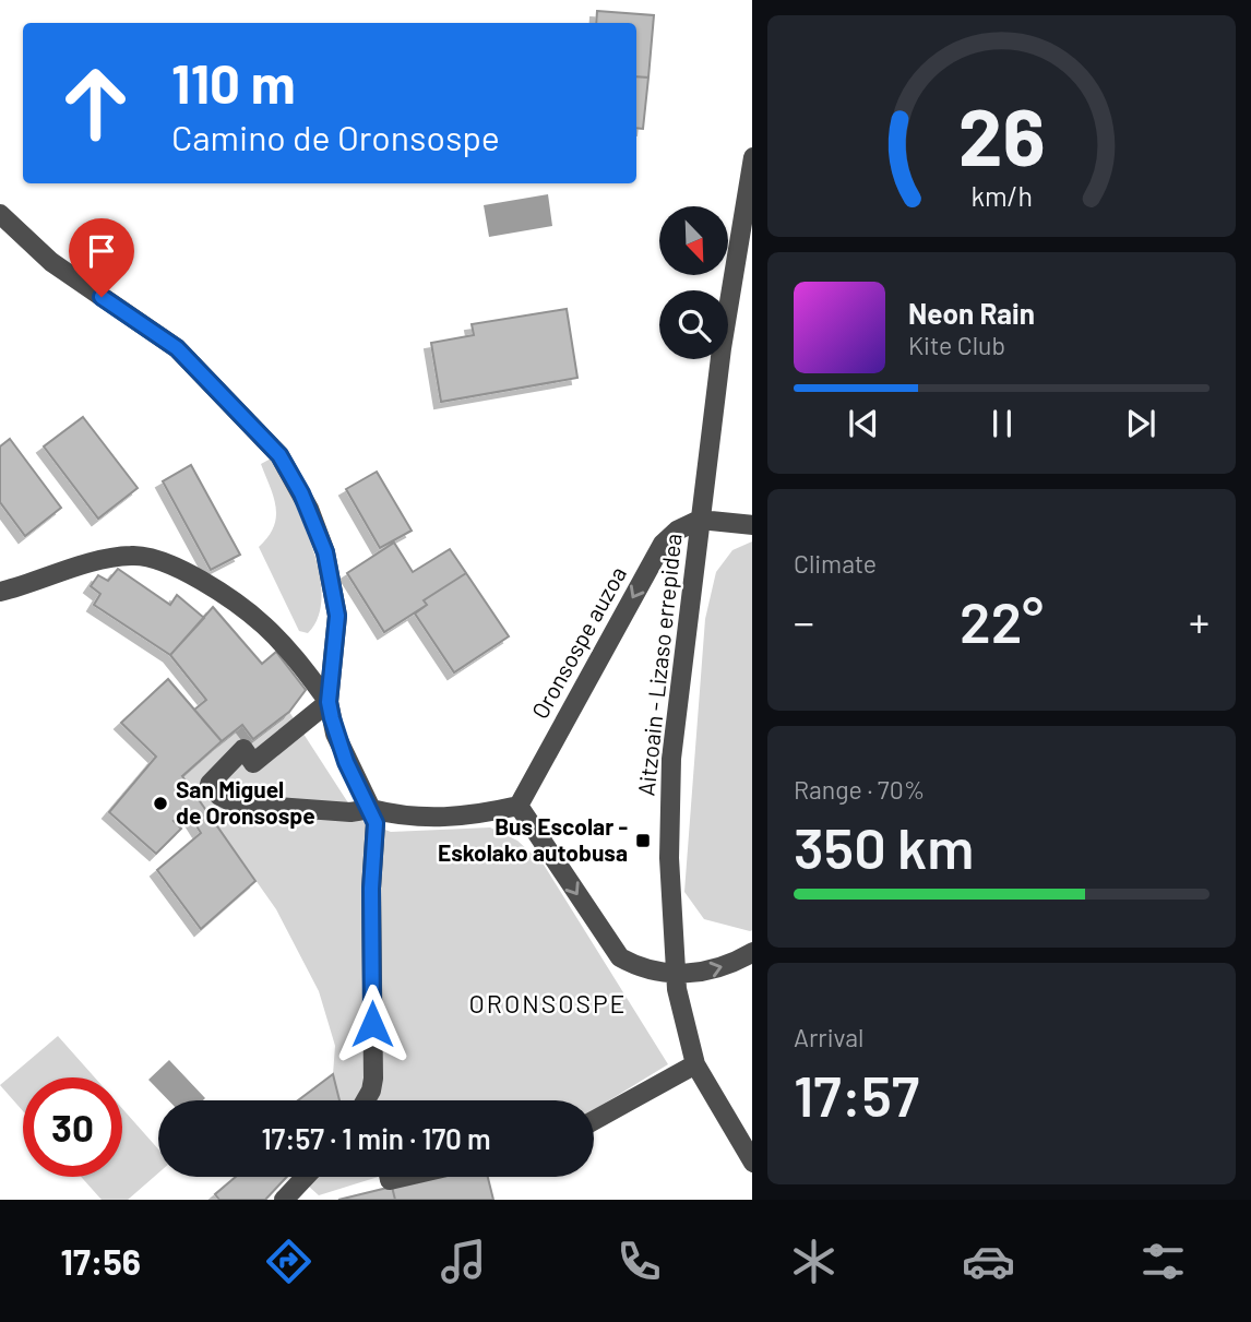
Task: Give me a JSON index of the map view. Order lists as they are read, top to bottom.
{
  "streets": {
    "street": ["Oronsospe auzoa", "Aitzoain - Lizaso errepidea"]
  },
  "crossings": [
    ["Oronsospe auzoa", "Aitzoain - Lizaso errepidea"]
  ],
  "one_way": ["Oronsospe auzoa"],
  "districts": ["ORONSOSPE"],
  "places": {
    "other": ["San Miguel de Oronsospe"],
    "transit": ["Bus Escolar - Eskolako autobusa"]
  },
  "north": "bottom right",
  "page": {
    "turn": ["110 m", "Camino de Oronsospe"],
    "song": ["Neon Rain", "Kite Club"],
    "tile": [
      "Climate",
      ["Range · 70%", "350 km"],
      ["Arrival", "17:57"]
    ],
    "heat": ["−", "22°", "+"],
    "limit": "30",
    "trip": "17:57 · 1 min · 170 m",
    "tabs": "17:56",
    "gauge": ["26", "km/h"]
  }
}
